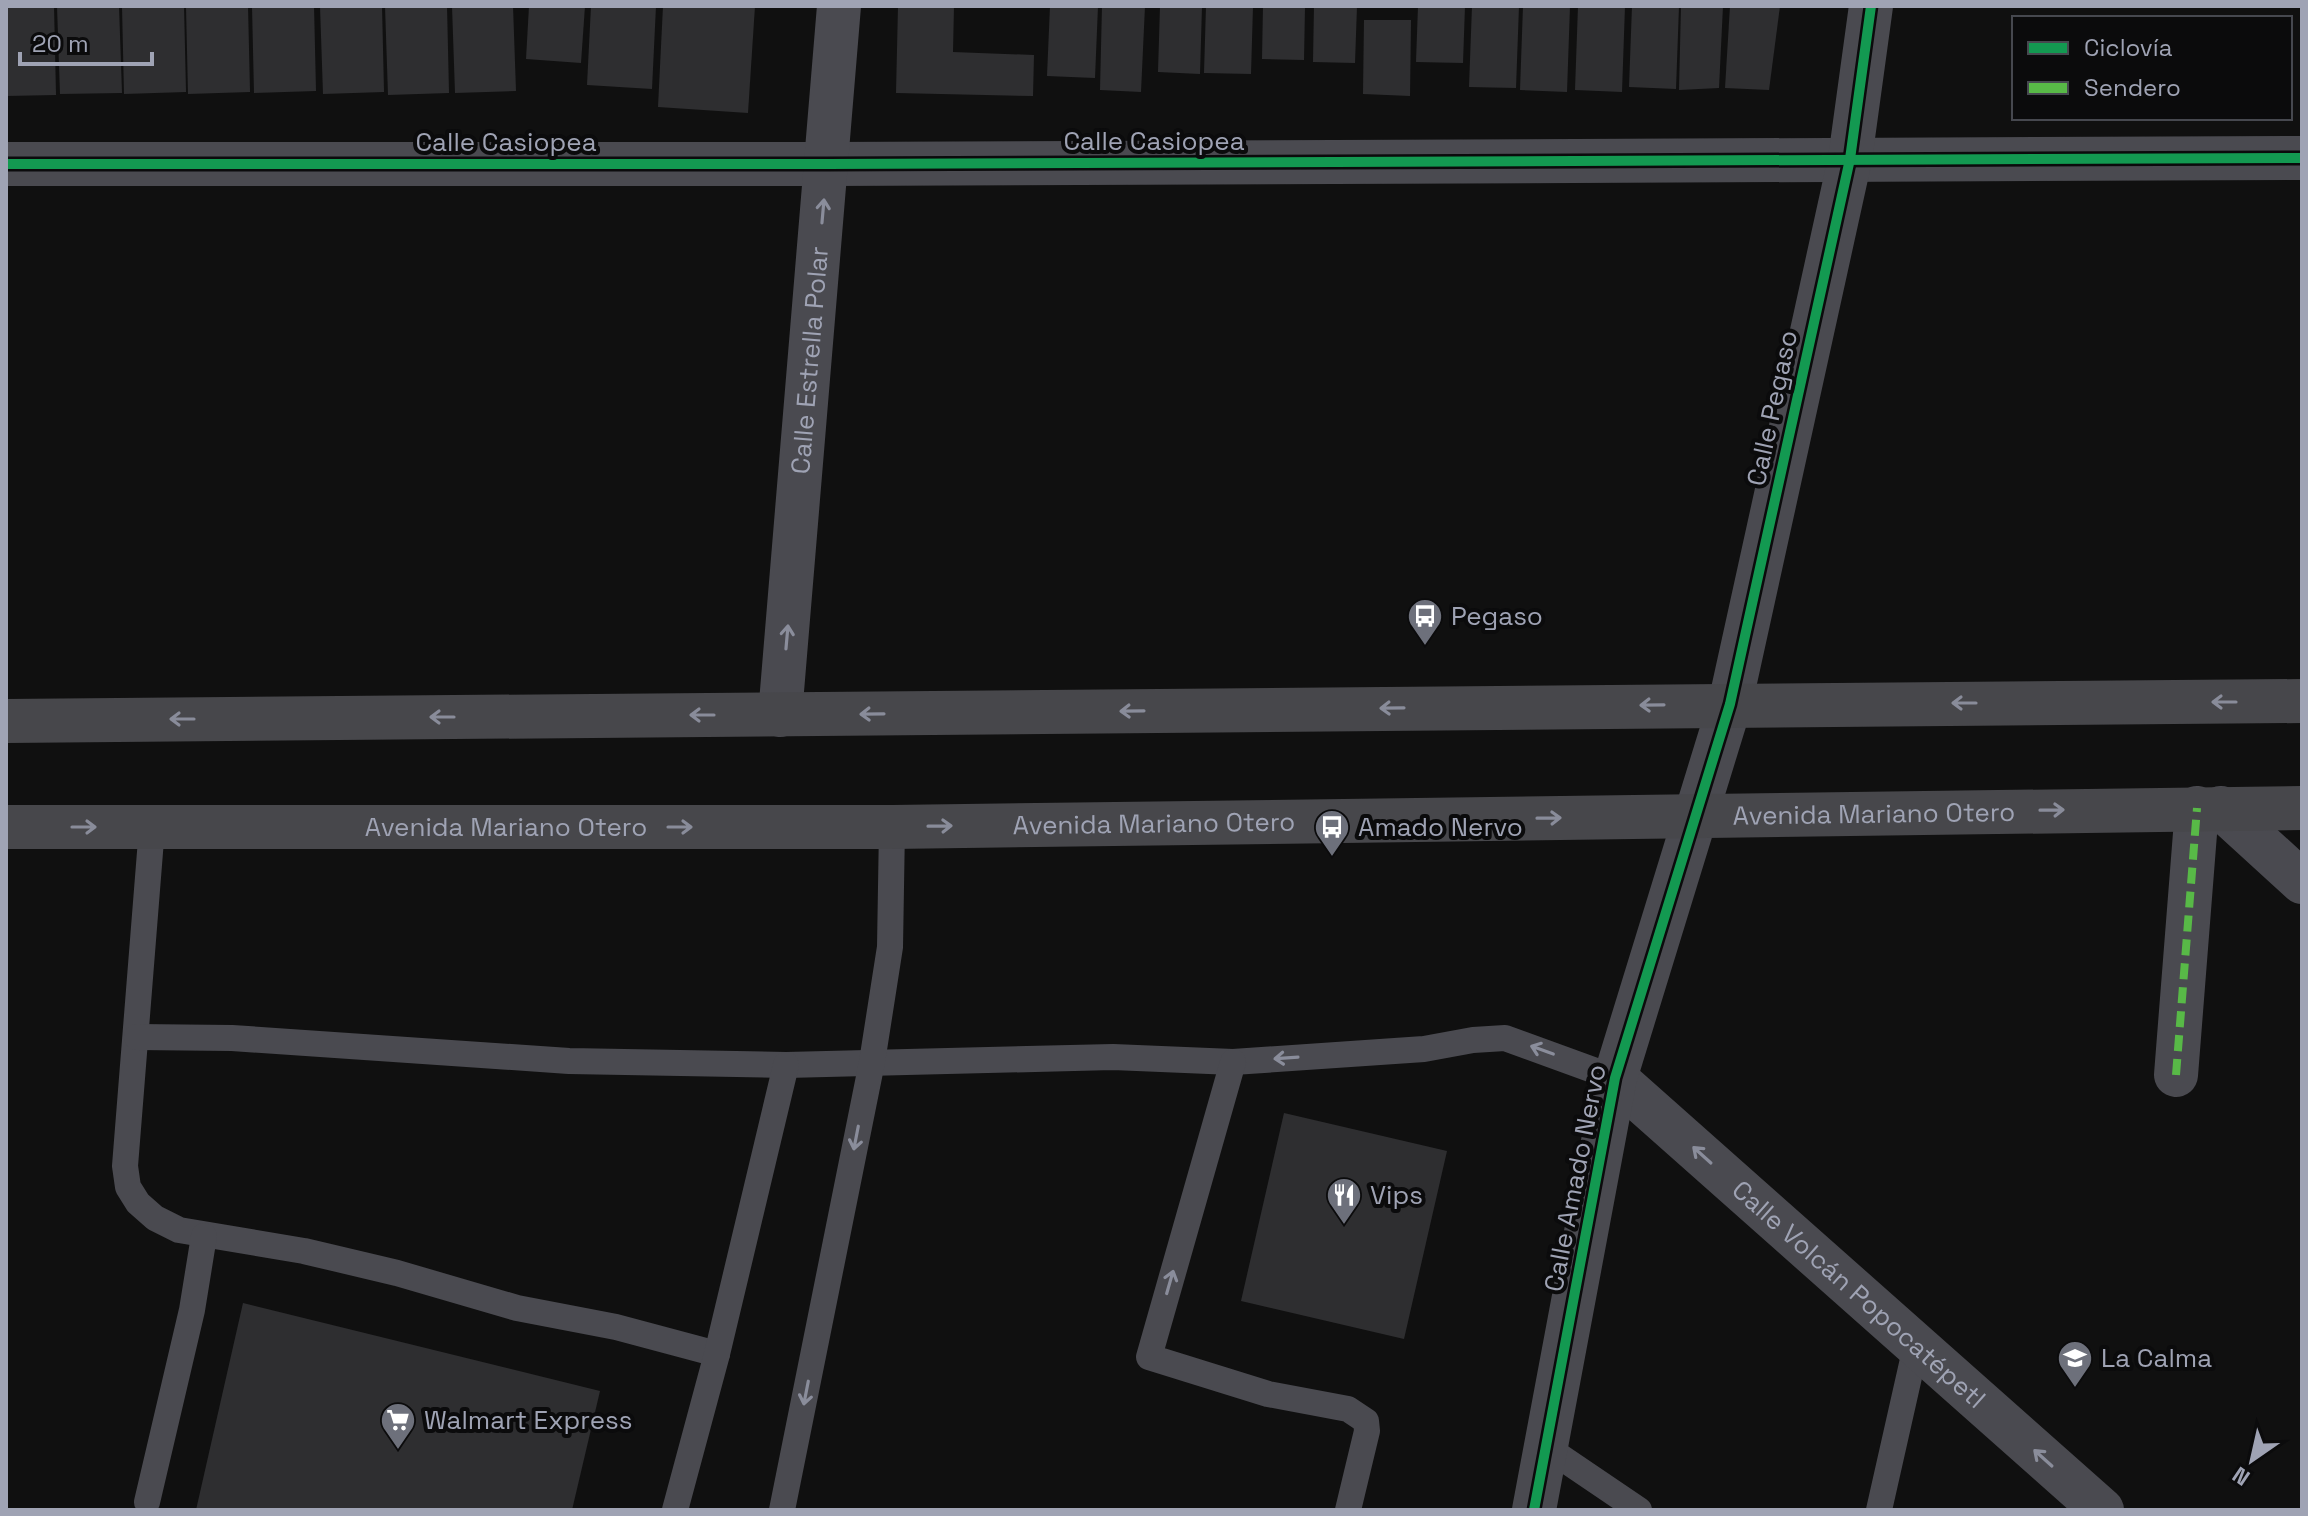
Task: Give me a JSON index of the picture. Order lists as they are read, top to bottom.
{
  "streets": {
    "main road": ["Avenida Mariano Otero"],
    "street": [
      "Calle Casiopea",
      "Calle Estrella Polar",
      "Calle Pegaso",
      "Calle Amado Nervo",
      "Calle Volcán Popocatépetl"
    ]
  },
  "crossings": [
    ["Calle Casiopea", "Calle Estrella Polar"],
    ["Calle Casiopea", "Calle Pegaso"],
    ["Calle Pegaso", "Avenida Mariano Otero"],
    ["Calle Pegaso", "Calle Amado Nervo"],
    ["Avenida Mariano Otero", "Calle Amado Nervo"],
    ["Calle Amado Nervo", "Calle Volcán Popocatépetl"]
  ],
  "one_way": ["Calle Estrella Polar", "Calle Volcán Popocatépetl"],
  "places": {
    "bus stop": ["Pegaso", "Amado Nervo"],
    "restaurant": ["Vips"],
    "school or university": ["La Calma"],
    "supermarket": ["Walmart Express"]
  },
  "legend": ["Ciclovía", "Sendero"],
  "scale_bar": "20 m",
  "north": "bottom left"
}
